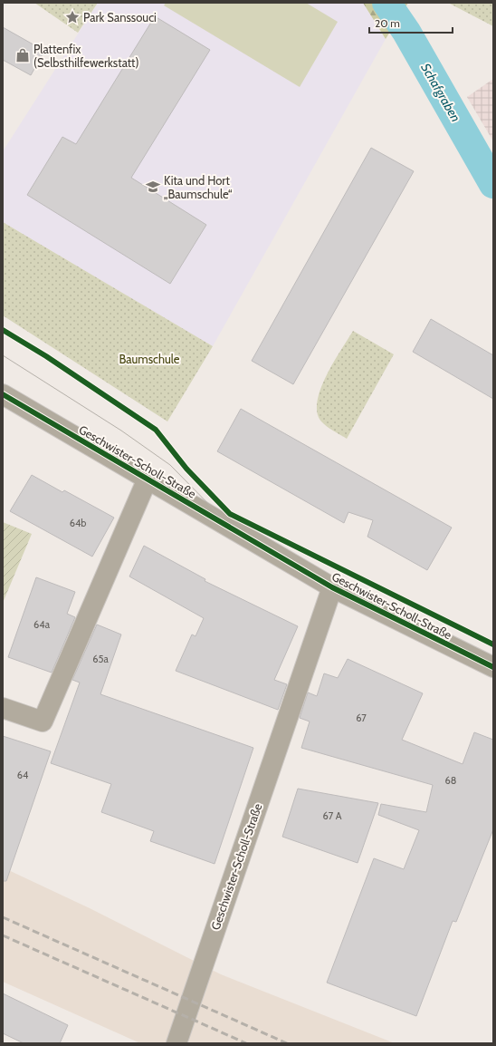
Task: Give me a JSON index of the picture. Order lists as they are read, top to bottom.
{
  "streets": {
    "street": ["Geschwister-Scholl-Straße"]
  },
  "water": ["Schafgraben"],
  "parks": ["Baumschule"],
  "places": {
    "place": ["Park Sanssouci"],
    "shop": ["Plattenfix (Selbsthilfewerkstatt)"],
    "school or university": ["Kita und Hort „Baumschule“"]
  },
  "house_numbers": [
    "64b",
    "64a",
    "65a",
    "67",
    "64",
    "68",
    "67 A"
  ],
  "scale_bar": "20 m"
}
